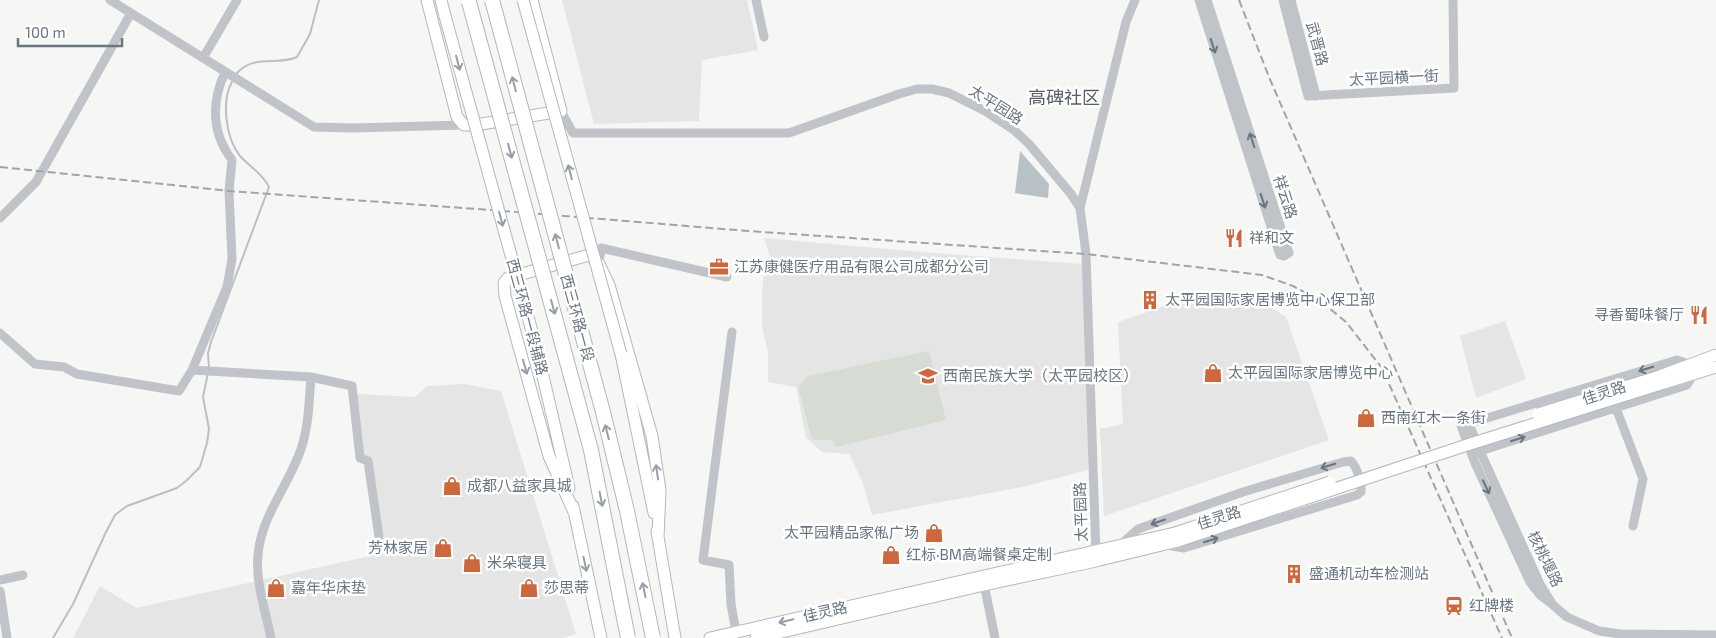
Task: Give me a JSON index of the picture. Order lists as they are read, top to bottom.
{
  "streets": {
    "highway": ["西三环路一段"],
    "main road": ["西三环路一段辅路", "佳灵路"],
    "street": [
      "武晋路",
      "太平园横一街",
      "太平园路",
      "祥云路",
      "核桃堰路"
    ]
  },
  "crossings": [
    ["武晋路", "太平园横一街"],
    ["太平园路", "佳灵路"],
    ["佳灵路", "核桃堰路"]
  ],
  "districts": ["高碑社区"],
  "places": {
    "restaurant": ["祥和文", "寻香蜀味餐厅"],
    "office": ["江苏康健医疗用品有限公司成都分公司"],
    "building": ["太平园国际家居博览中心保卫部", "盛通机动车检测站"],
    "shop": [
      "太平园国际家居博览中心",
      "西南红木一条街",
      "成都八益家具城",
      "太平园精品家俬广场",
      "芳林家居",
      "红标·BM高端餐桌定制",
      "米朵寝具",
      "嘉年华床垫",
      "莎思蒂"
    ],
    "school or university": ["西南民族大学（太平园校区）"],
    "station": ["红牌楼"]
  },
  "scale_bar": "100 m"
}
